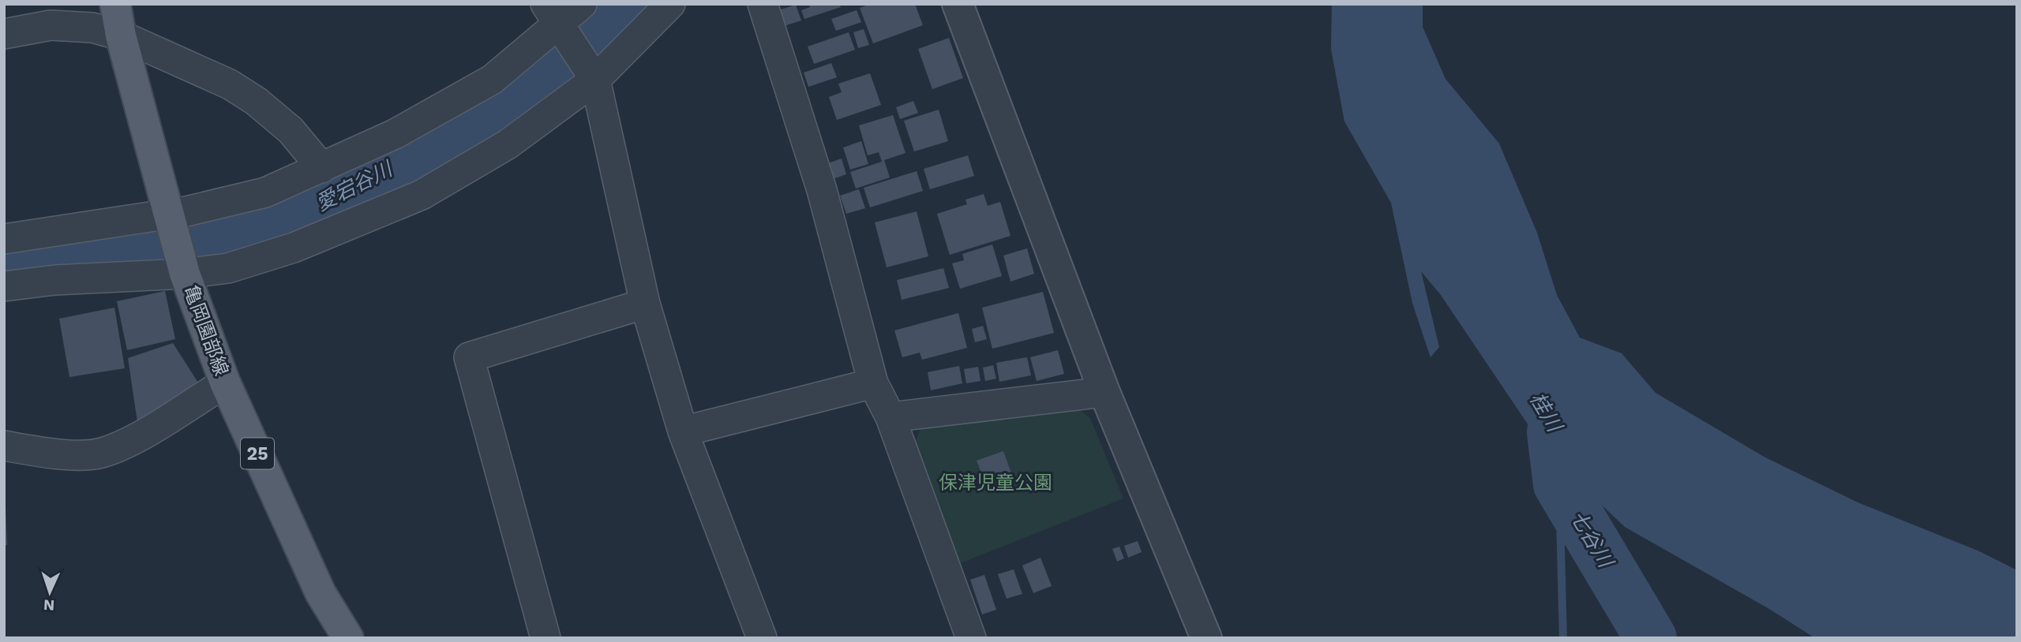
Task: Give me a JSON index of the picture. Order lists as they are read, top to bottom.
{
  "streets": {
    "main road": ["亀岡園部線", "25"]
  },
  "water": ["愛宕谷川", "桂川", "七谷川"],
  "parks": ["保津児童公園"],
  "north": "bottom"
}
